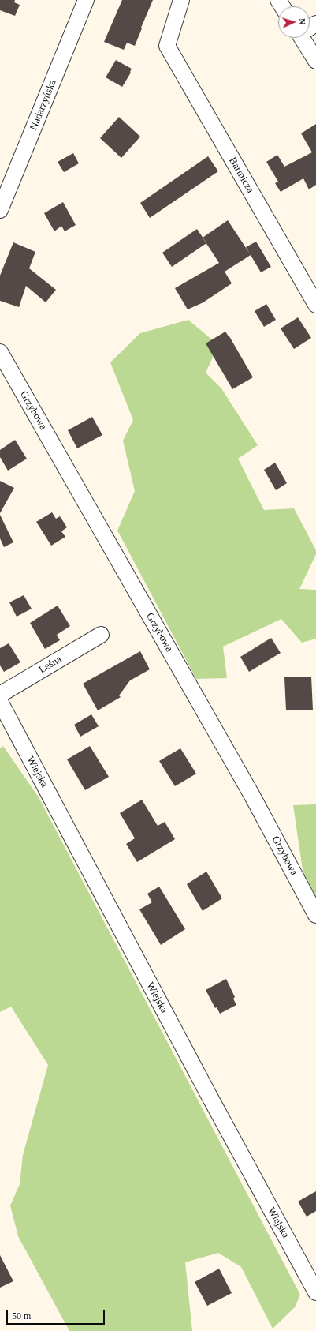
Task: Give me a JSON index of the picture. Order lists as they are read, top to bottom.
{
  "streets": {
    "street": [
      "Nadarzyńska",
      "Bartnicza",
      "Grzybowa",
      "Leśna",
      "Wiejska"
    ]
  },
  "scale_bar": "50 m",
  "north": "right"
}
